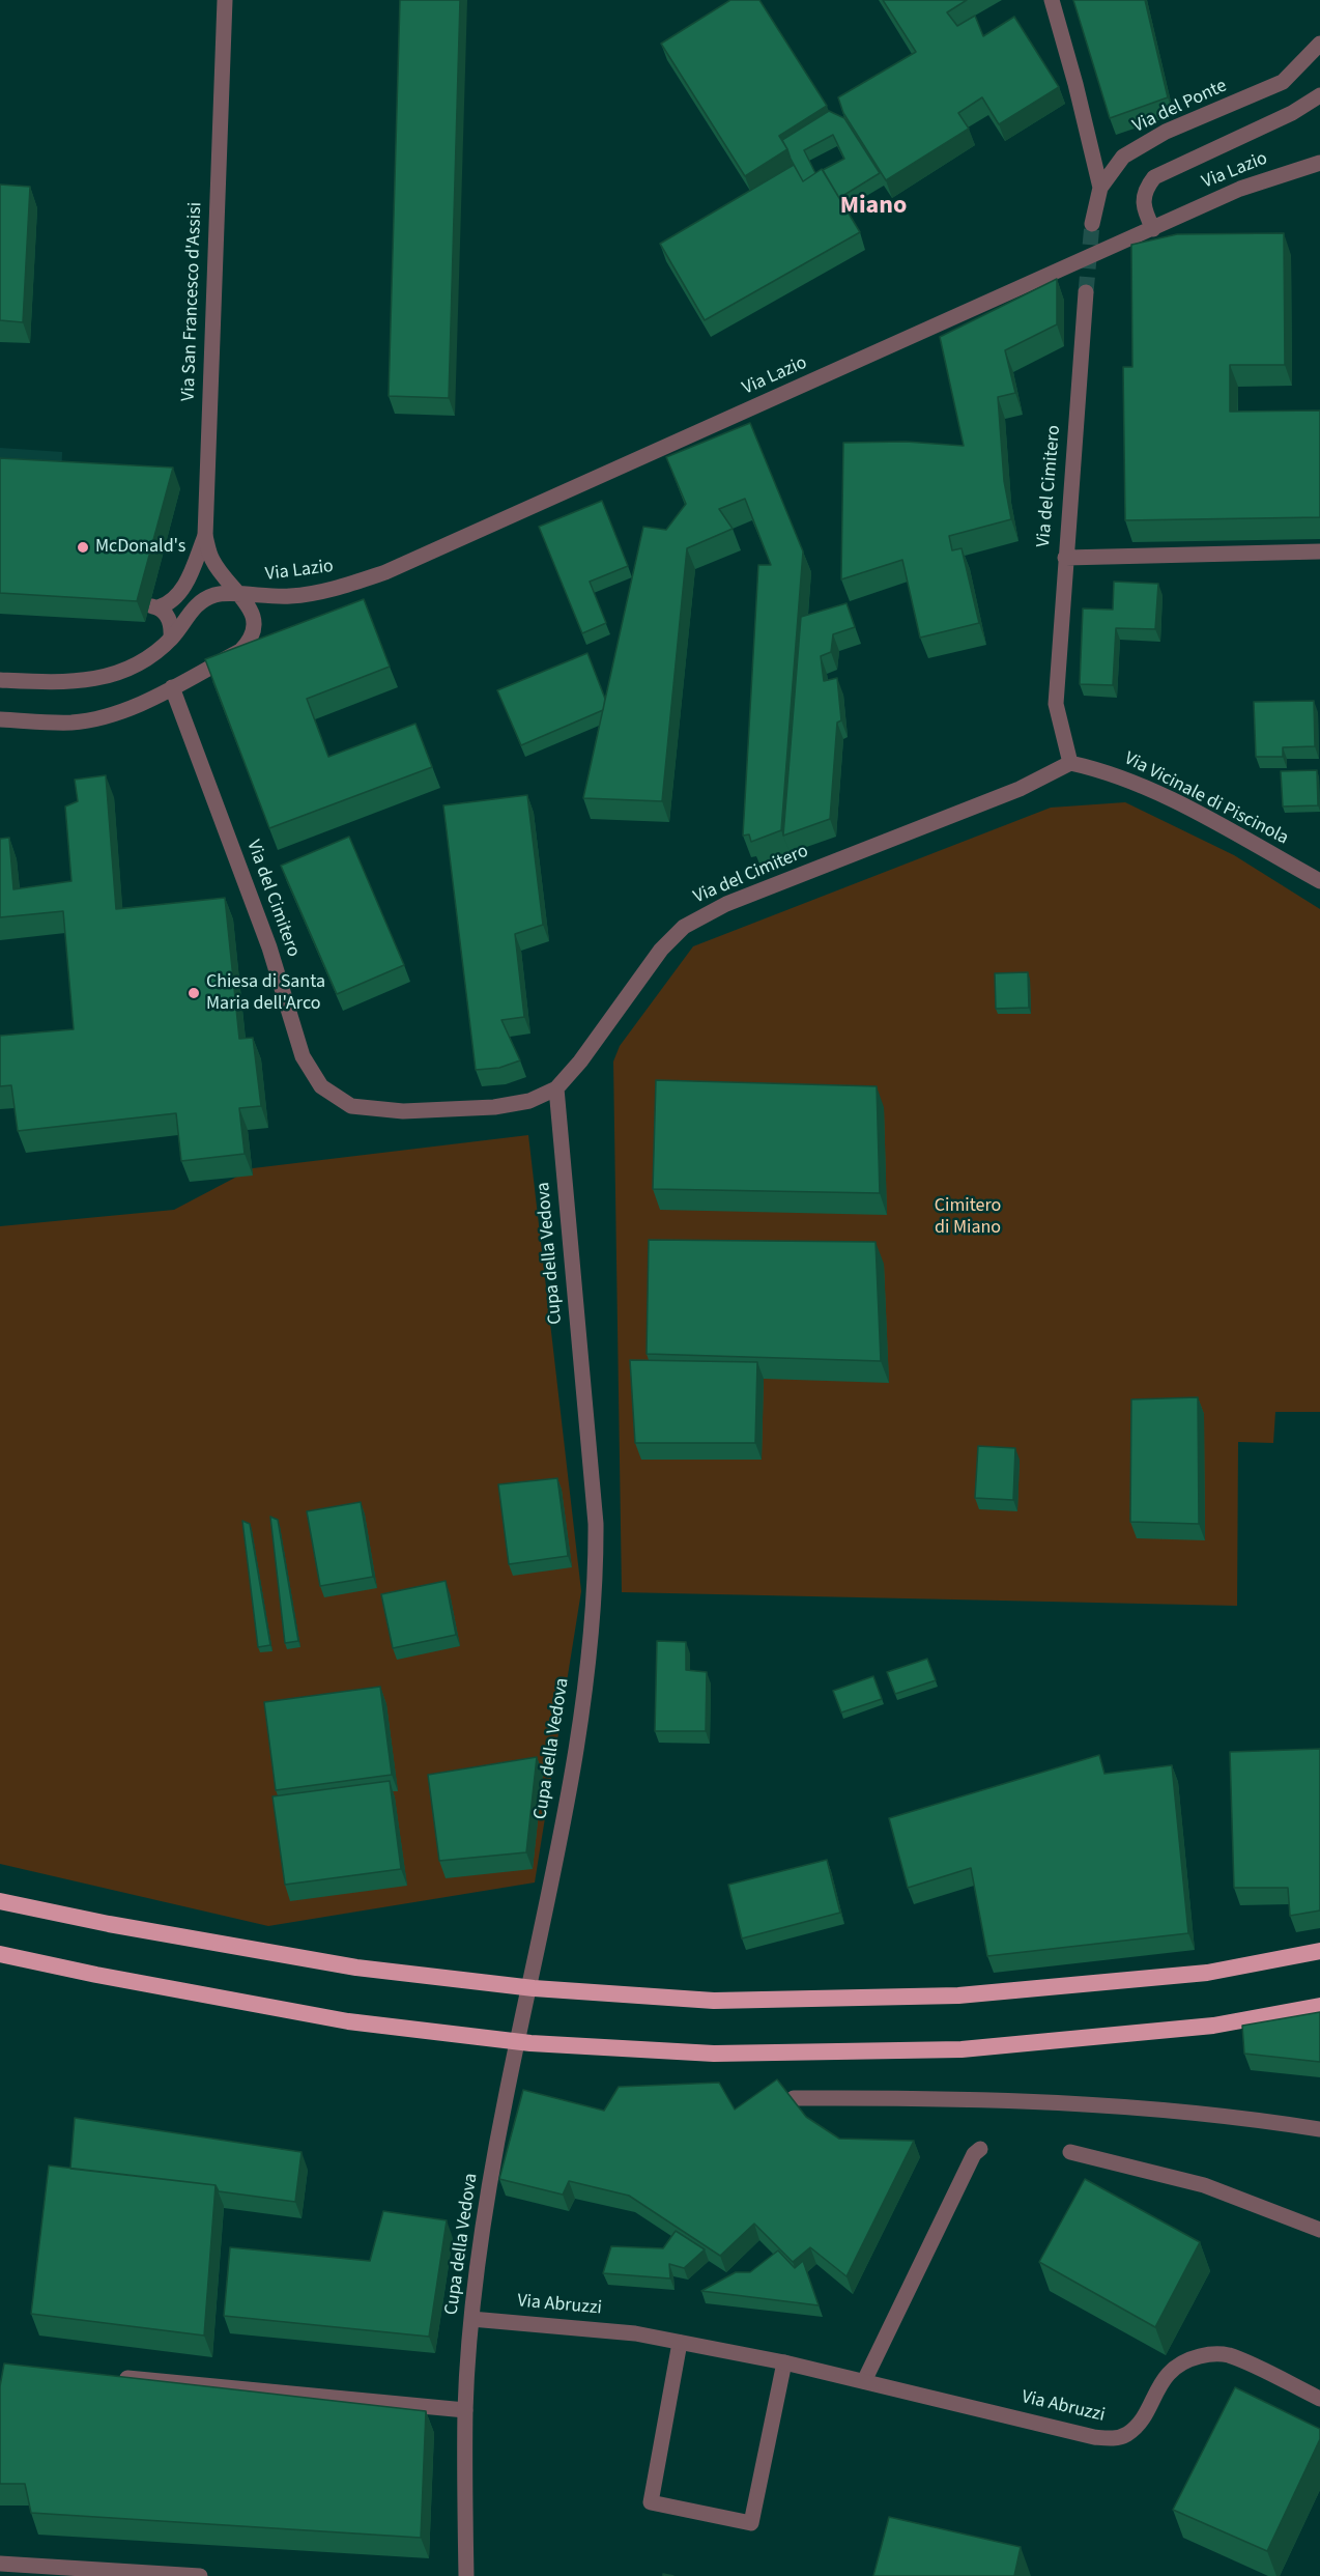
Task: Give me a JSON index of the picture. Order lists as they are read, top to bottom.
{
  "streets": {
    "street": [
      "Via del Ponte",
      "Via Lazio",
      "Via San Francesco d'Assisi",
      "Via del Cimitero",
      "Via Vicinale di Piscinola",
      "Cupa della Vedova",
      "Via Abruzzi"
    ]
  },
  "crossings": [
    ["Via Lazio", "Via San Francesco d'Assisi"],
    ["Via San Francesco d'Assisi", "Via del Cimitero"],
    ["Via del Cimitero", "Via Vicinale di Piscinola"],
    ["Via del Cimitero", "Cupa della Vedova"],
    ["Cupa della Vedova", "Via Abruzzi"]
  ],
  "districts": ["Miano"],
  "parks": ["Cimitero di Miano"],
  "places": ["McDonald's", "Chiesa di Santa Maria dell'Arco"]
}
